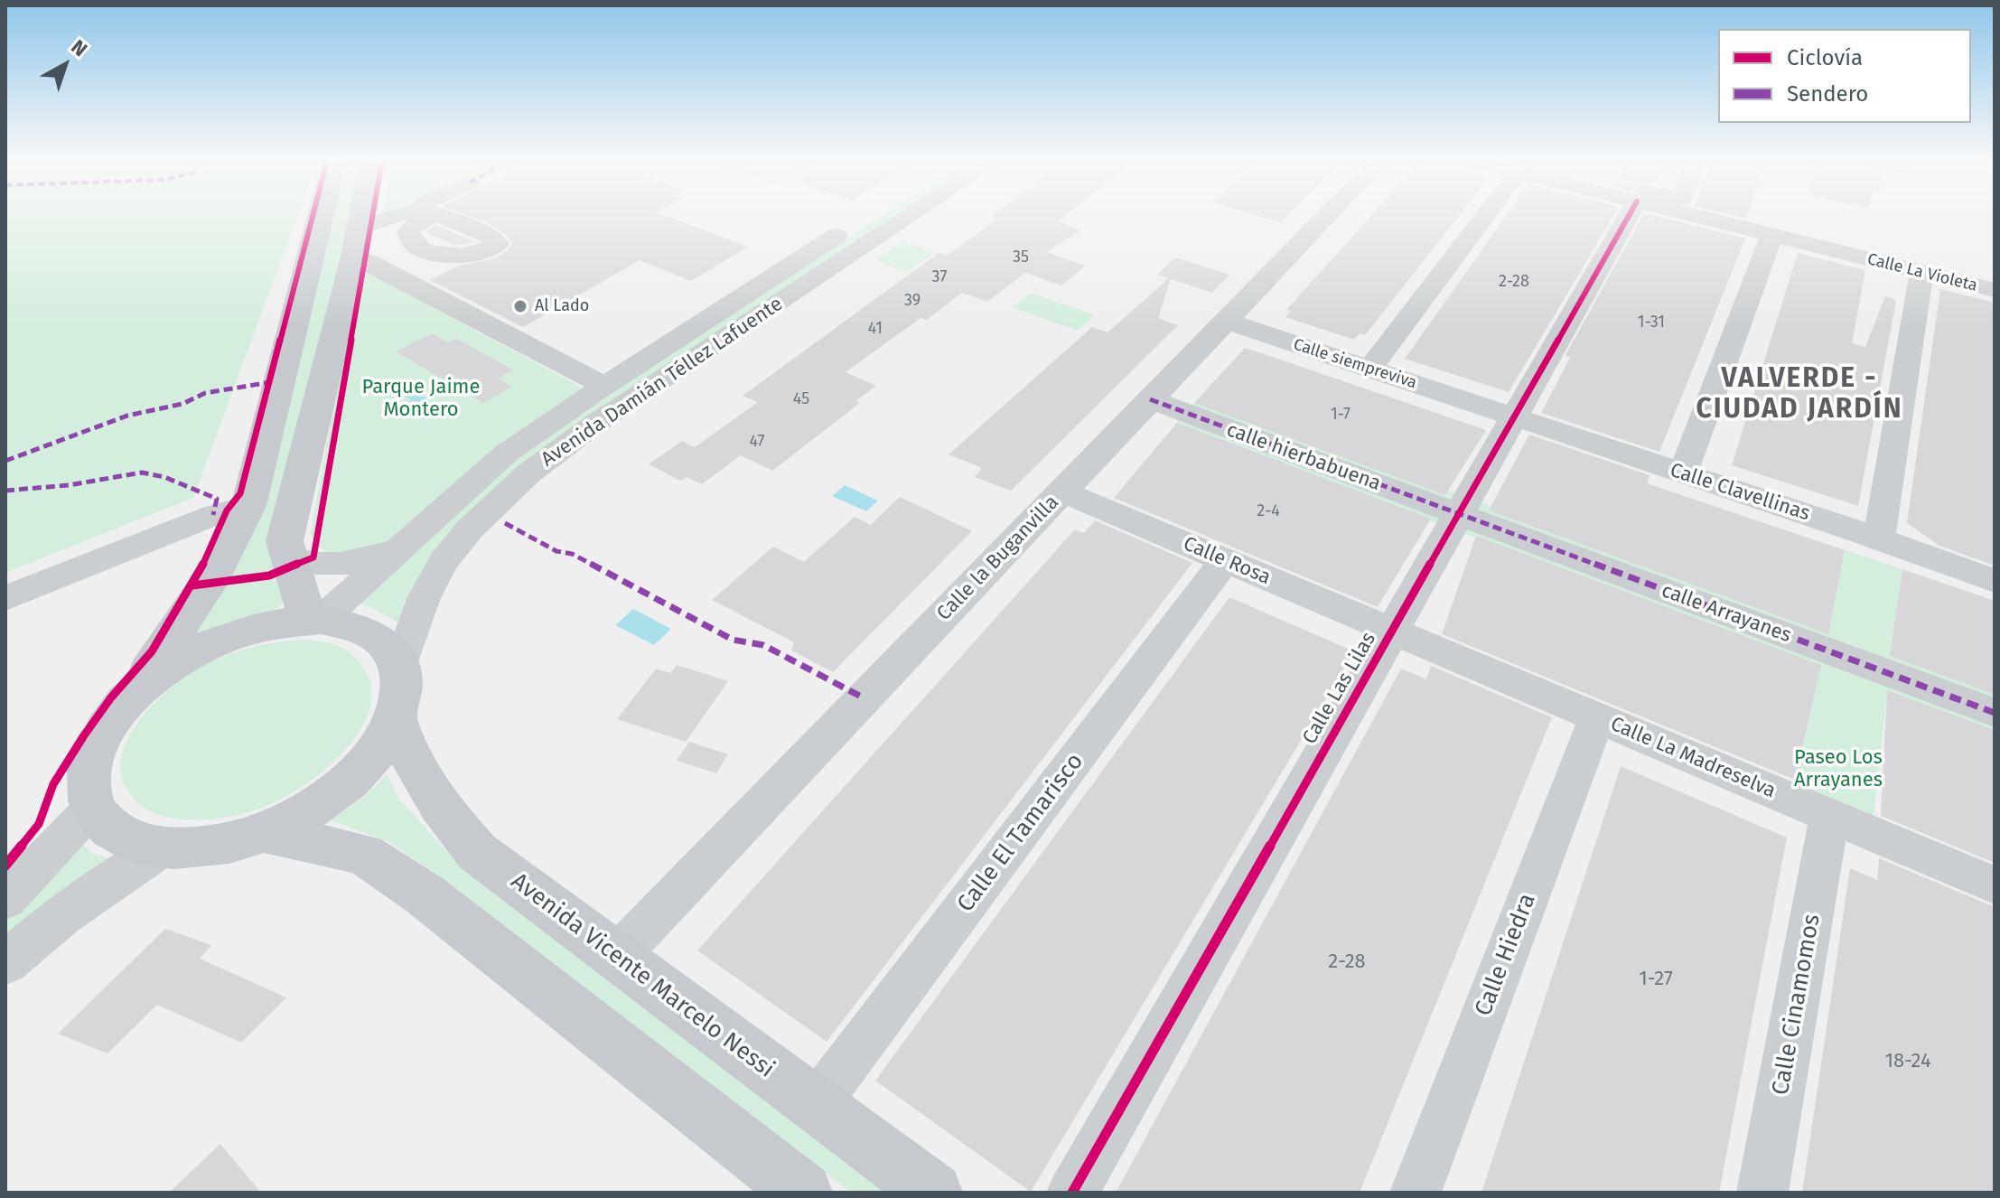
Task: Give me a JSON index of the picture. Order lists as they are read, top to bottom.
{
  "streets": {
    "main road": ["Avenida Vicente Marcelo Nessi"],
    "street": [
      "Calle La Violeta",
      "Calle siempreviva",
      "Avenida Damián Téllez Lafuente",
      "calle hierbabuena",
      "Calle Clavellinas",
      "Calle la Buganvilla",
      "Calle Rosa",
      "calle Arrayanes",
      "Calle Las Lilas",
      "Calle La Madreselva",
      "Calle El Tamarisco",
      "Calle Hiedra",
      "Calle Cinamomos"
    ]
  },
  "crossings": [
    ["Calle siempreviva", "Calle Clavellinas"],
    ["Calle siempreviva", "Calle la Buganvilla"],
    ["calle hierbabuena", "Calle la Buganvilla"],
    ["calle hierbabuena", "calle Arrayanes"],
    ["calle hierbabuena", "Calle Las Lilas"],
    ["Calle Clavellinas", "Calle Las Lilas"],
    ["Calle la Buganvilla", "Calle Rosa"],
    ["Calle la Buganvilla", "Avenida Vicente Marcelo Nessi"],
    ["Calle Rosa", "Calle Las Lilas"],
    ["Calle Rosa", "Calle La Madreselva"],
    ["Calle Rosa", "Calle El Tamarisco"],
    ["calle Arrayanes", "Calle Las Lilas"],
    ["Calle Las Lilas", "Calle La Madreselva"],
    ["Calle La Madreselva", "Calle Hiedra"],
    ["Calle La Madreselva", "Calle Cinamomos"],
    ["Calle El Tamarisco", "Avenida Vicente Marcelo Nessi"]
  ],
  "districts": ["VALVERDE - CIUDAD JARDÍN"],
  "parks": ["Parque Jaime Montero", "Paseo Los Arrayanes"],
  "places": ["Al Lado"],
  "house_numbers": [
    "35",
    "37",
    "2-28",
    "39",
    "1-31",
    "41",
    "45",
    "1-7",
    "47",
    "2-4",
    "2-28",
    "1-27",
    "18-24"
  ],
  "legend": ["Ciclovía", "Sendero"],
  "north": "top right"
}
